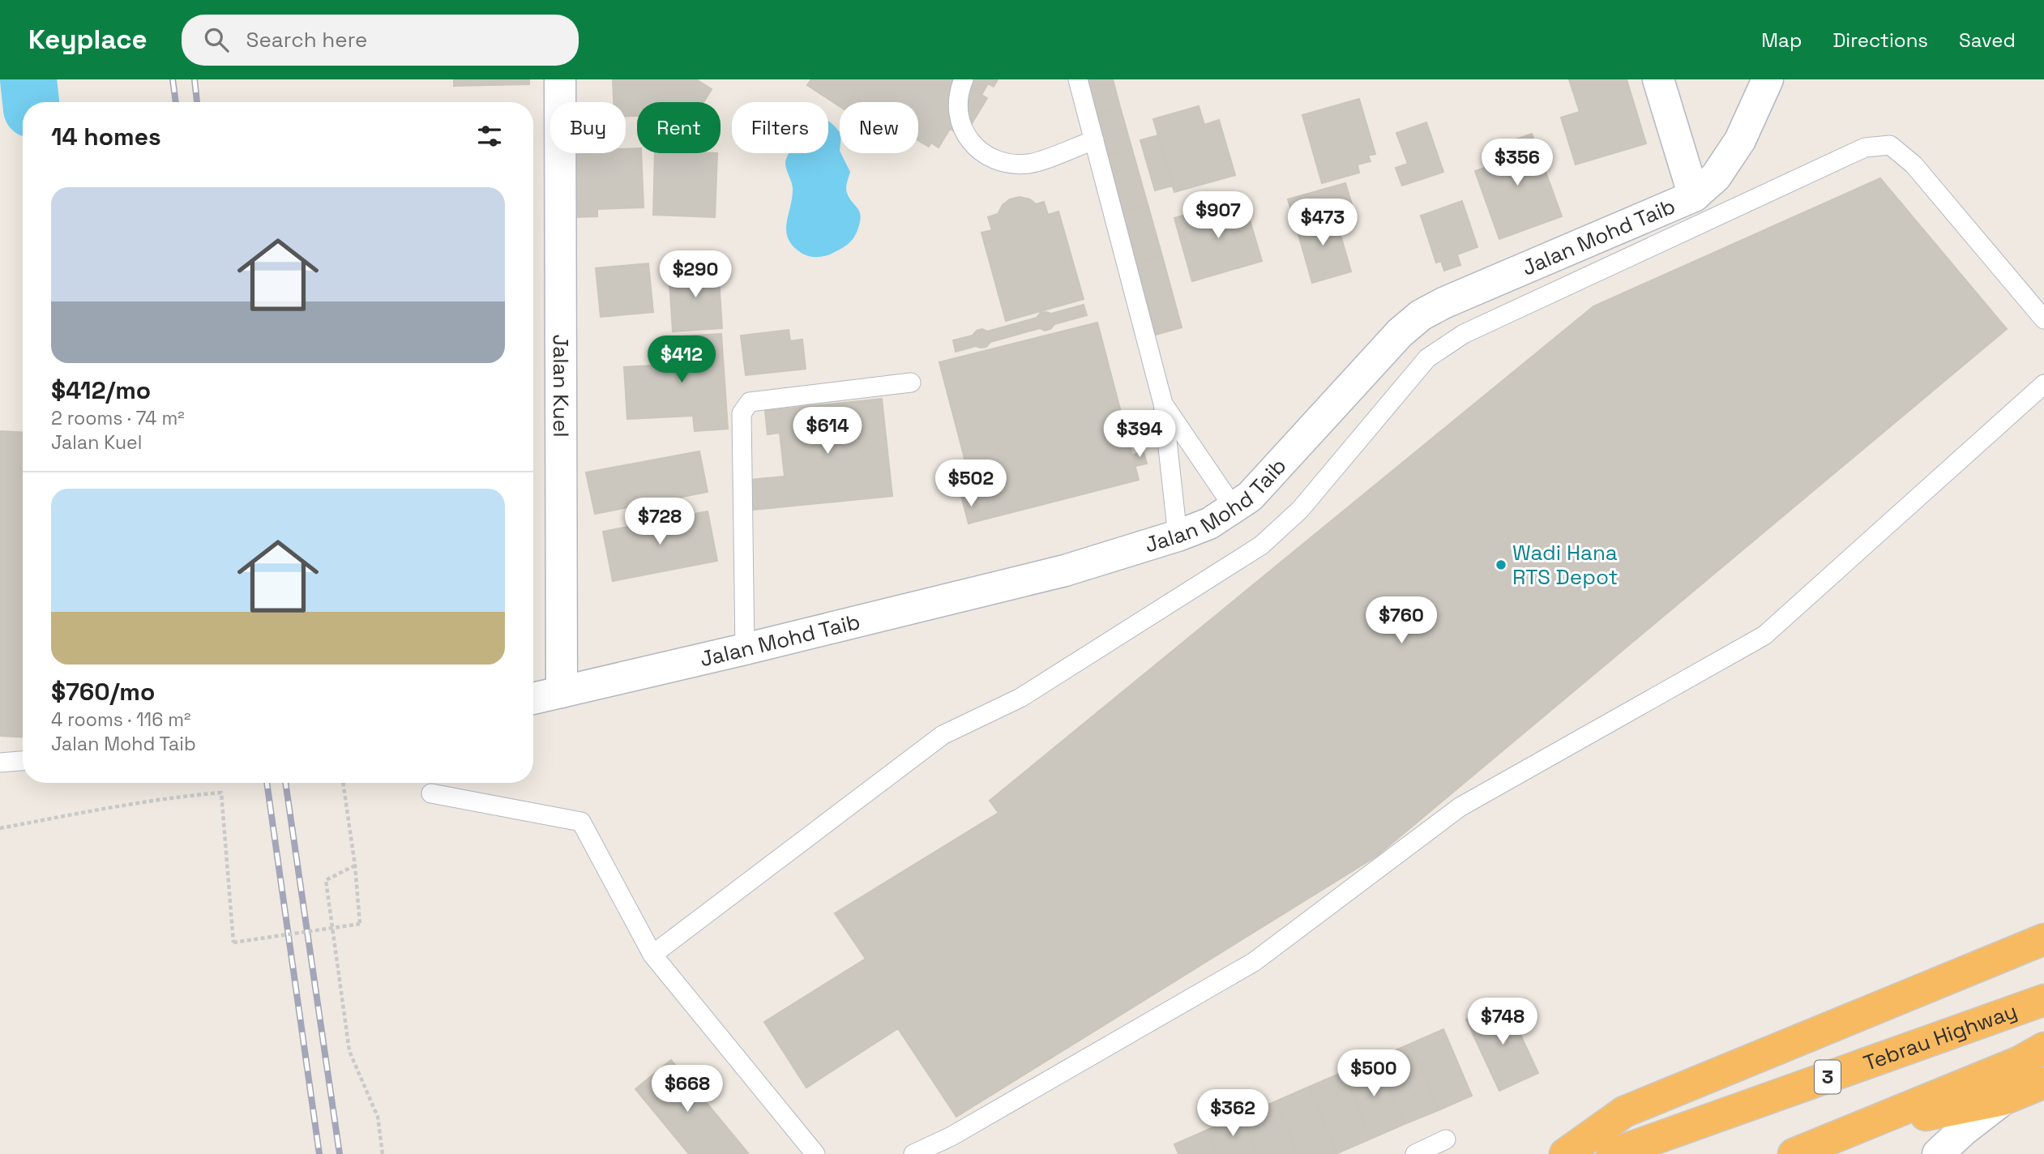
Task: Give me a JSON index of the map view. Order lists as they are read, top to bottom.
{
  "streets": {
    "highway": ["Tebrau Highway", "3"],
    "street": ["Jalan Mohd Taib", "Jalan Kuel"]
  },
  "crossings": [
    ["Jalan Mohd Taib", "Jalan Kuel"]
  ],
  "places": ["Wadi Hana RTS Depot"],
  "page": {
    "header": "Keyplace",
    "search": "Search here",
    "nav": ["Map", "Directions", "Saved"],
    "chip": [
      "Buy",
      "Rent",
      "Filters",
      "New"
    ],
    "heading": "14 homes",
    "price": [
      "$356",
      "$907",
      "$473",
      "$290",
      "$412",
      "$614",
      "$394",
      "$502",
      "$728",
      "$760",
      "$748",
      "$500",
      "$668",
      "$362"
    ],
    "list": [
      {
        "name": "$412/mo",
        "note": "2 rooms · 74 m² · Jalan Kuel"
      },
      {
        "name": "$760/mo",
        "note": "4 rooms · 116 m² · Jalan Mohd Taib"
      }
    ]
  }
}
